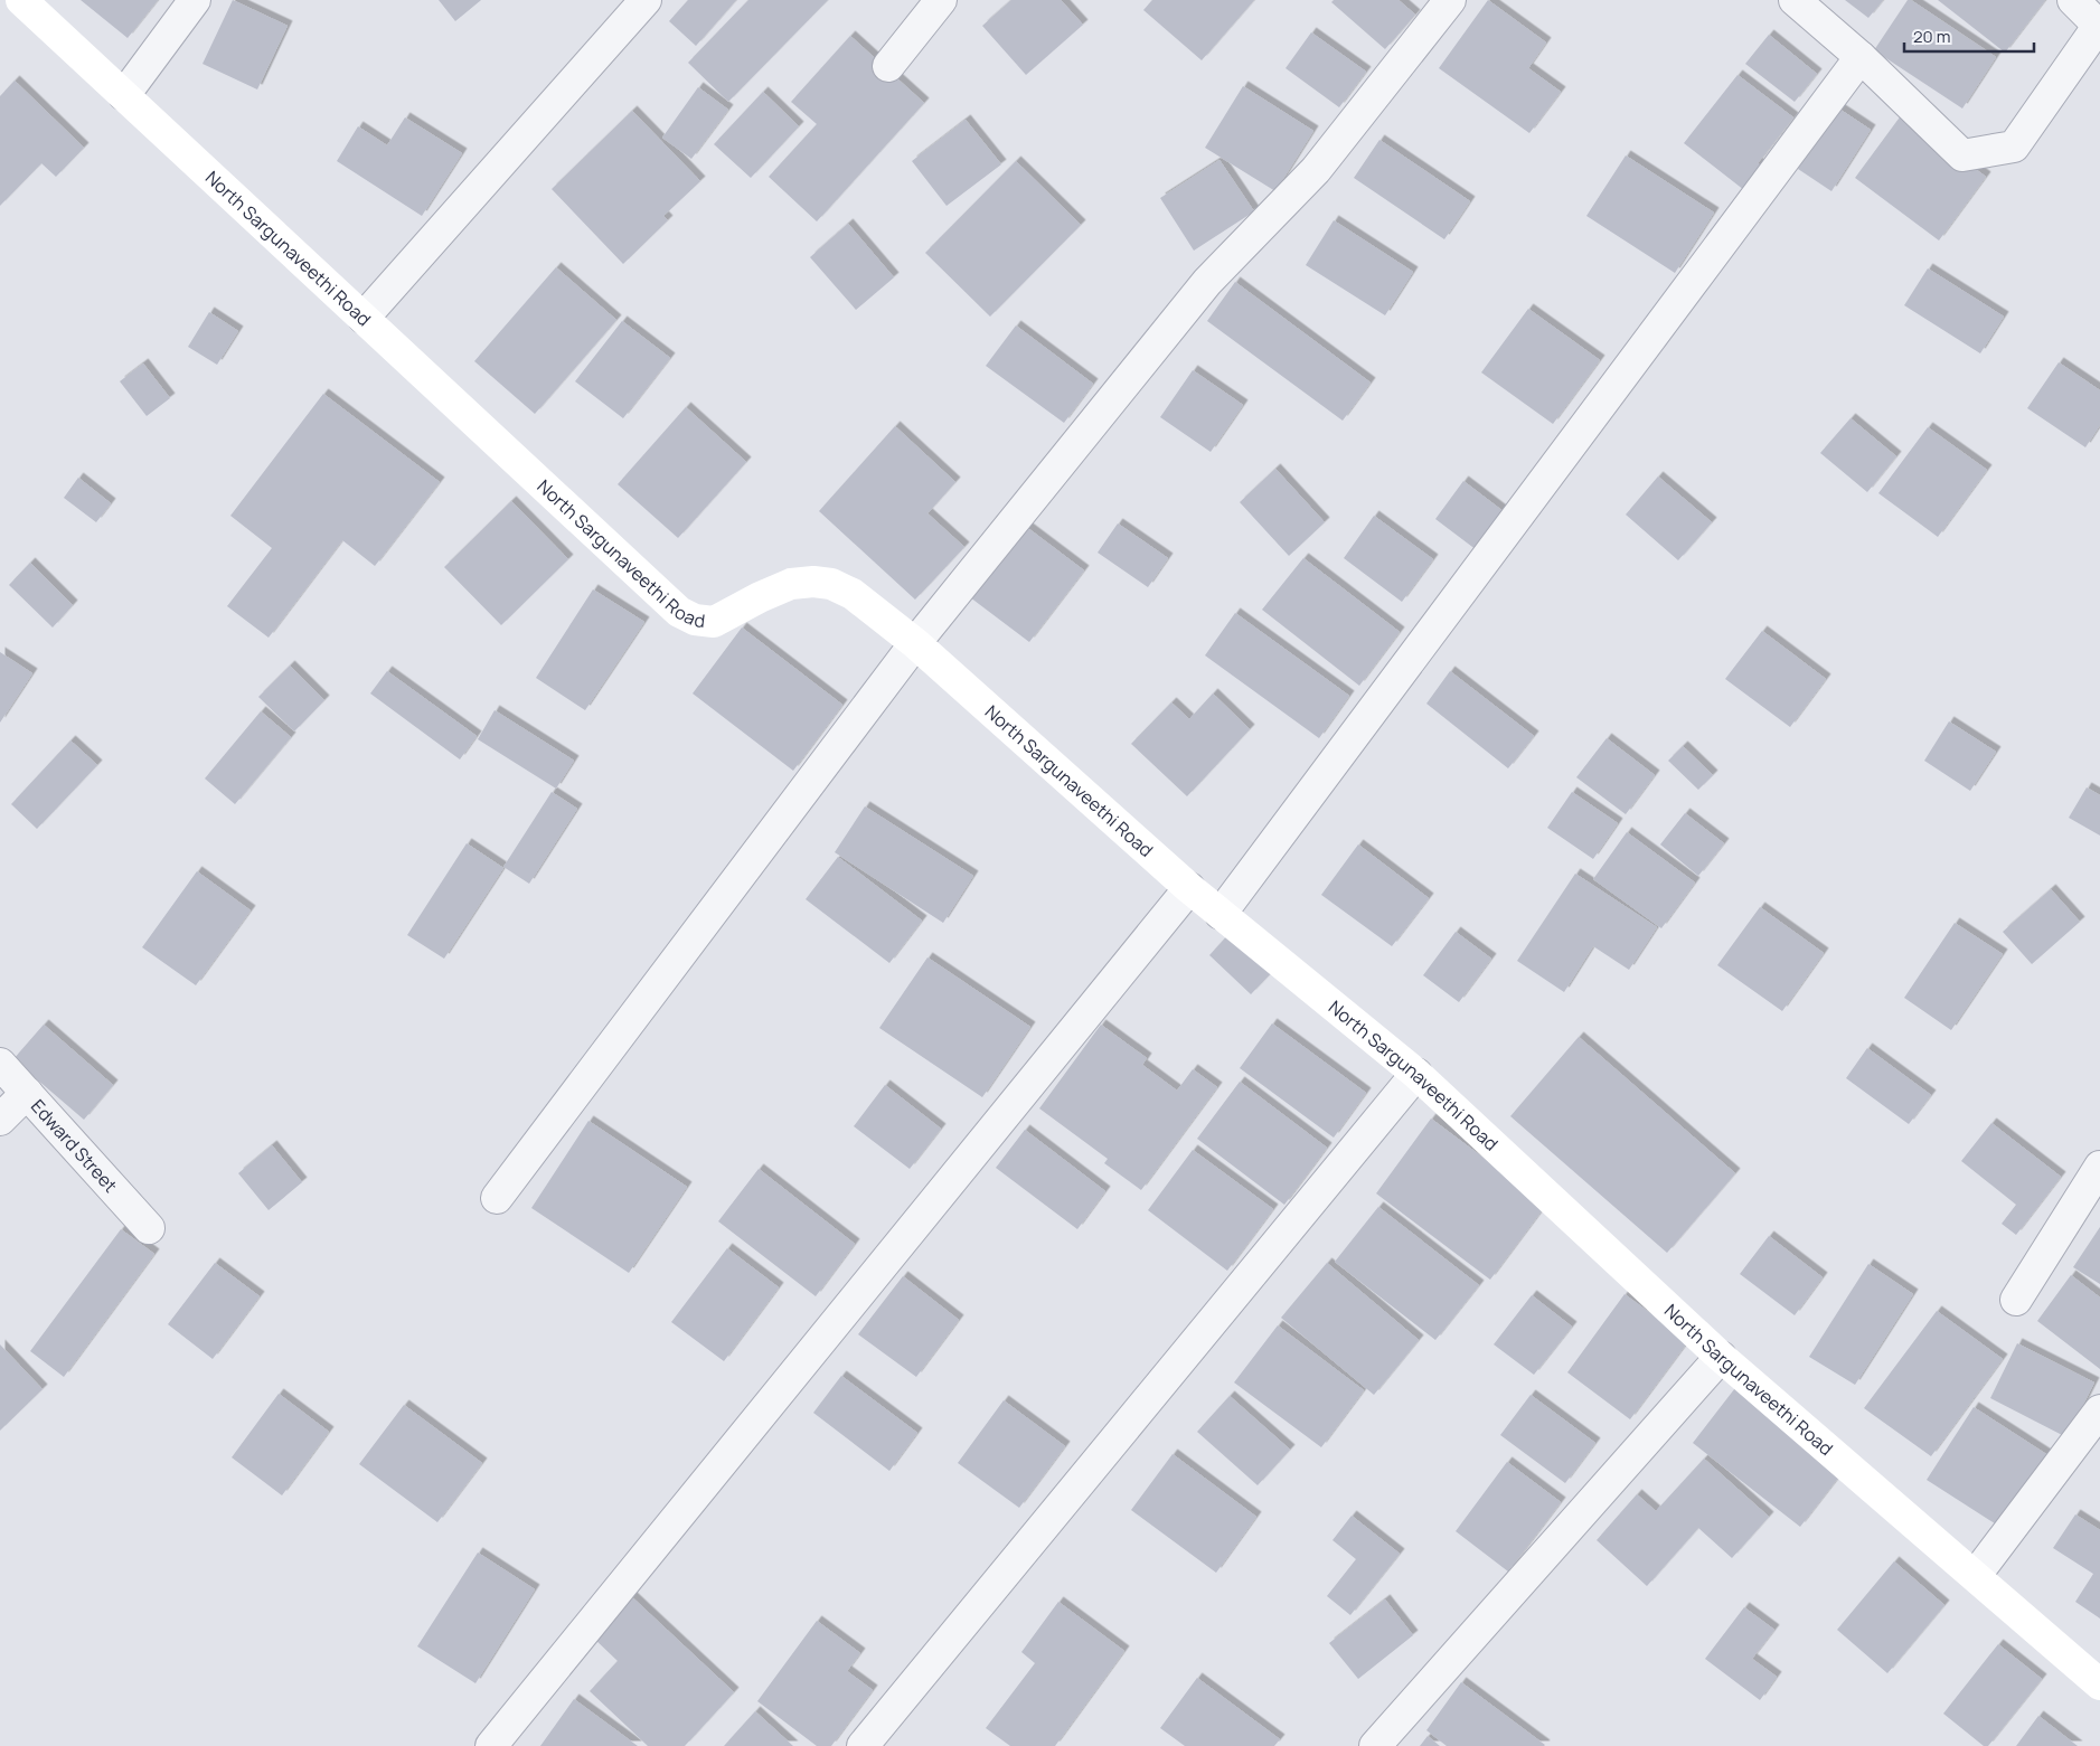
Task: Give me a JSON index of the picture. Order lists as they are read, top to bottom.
{
  "streets": {
    "street": ["North Sargunaveethi Road", "Edward Street"]
  },
  "scale_bar": "20 m"
}
